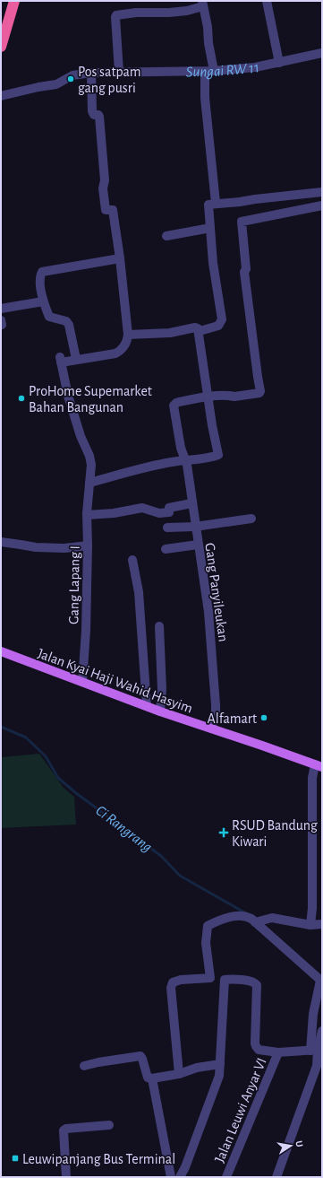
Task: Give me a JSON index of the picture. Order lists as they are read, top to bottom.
{
  "streets": {
    "main road": ["Jalan Kyai Haji Wahid Hasyim"],
    "street": ["Gang Lapang I", "Gang Panyileukan", "Jalan Leuwi Anyar VI"]
  },
  "crossings": [
    ["Gang Lapang I", "Jalan Kyai Haji Wahid Hasyim"],
    ["Gang Panyileukan", "Jalan Kyai Haji Wahid Hasyim"]
  ],
  "water": ["Sungai RW 11", "Ci Rangrang"],
  "places": {
    "other": ["Pos satpam gang pusri", "ProHome Supemarket Bahan Bangunan", "Alfamart"],
    "health": ["RSUD Bandung Kiwari"],
    "transit": ["Leuwipanjang Bus Terminal"]
  },
  "north": "right"
}
